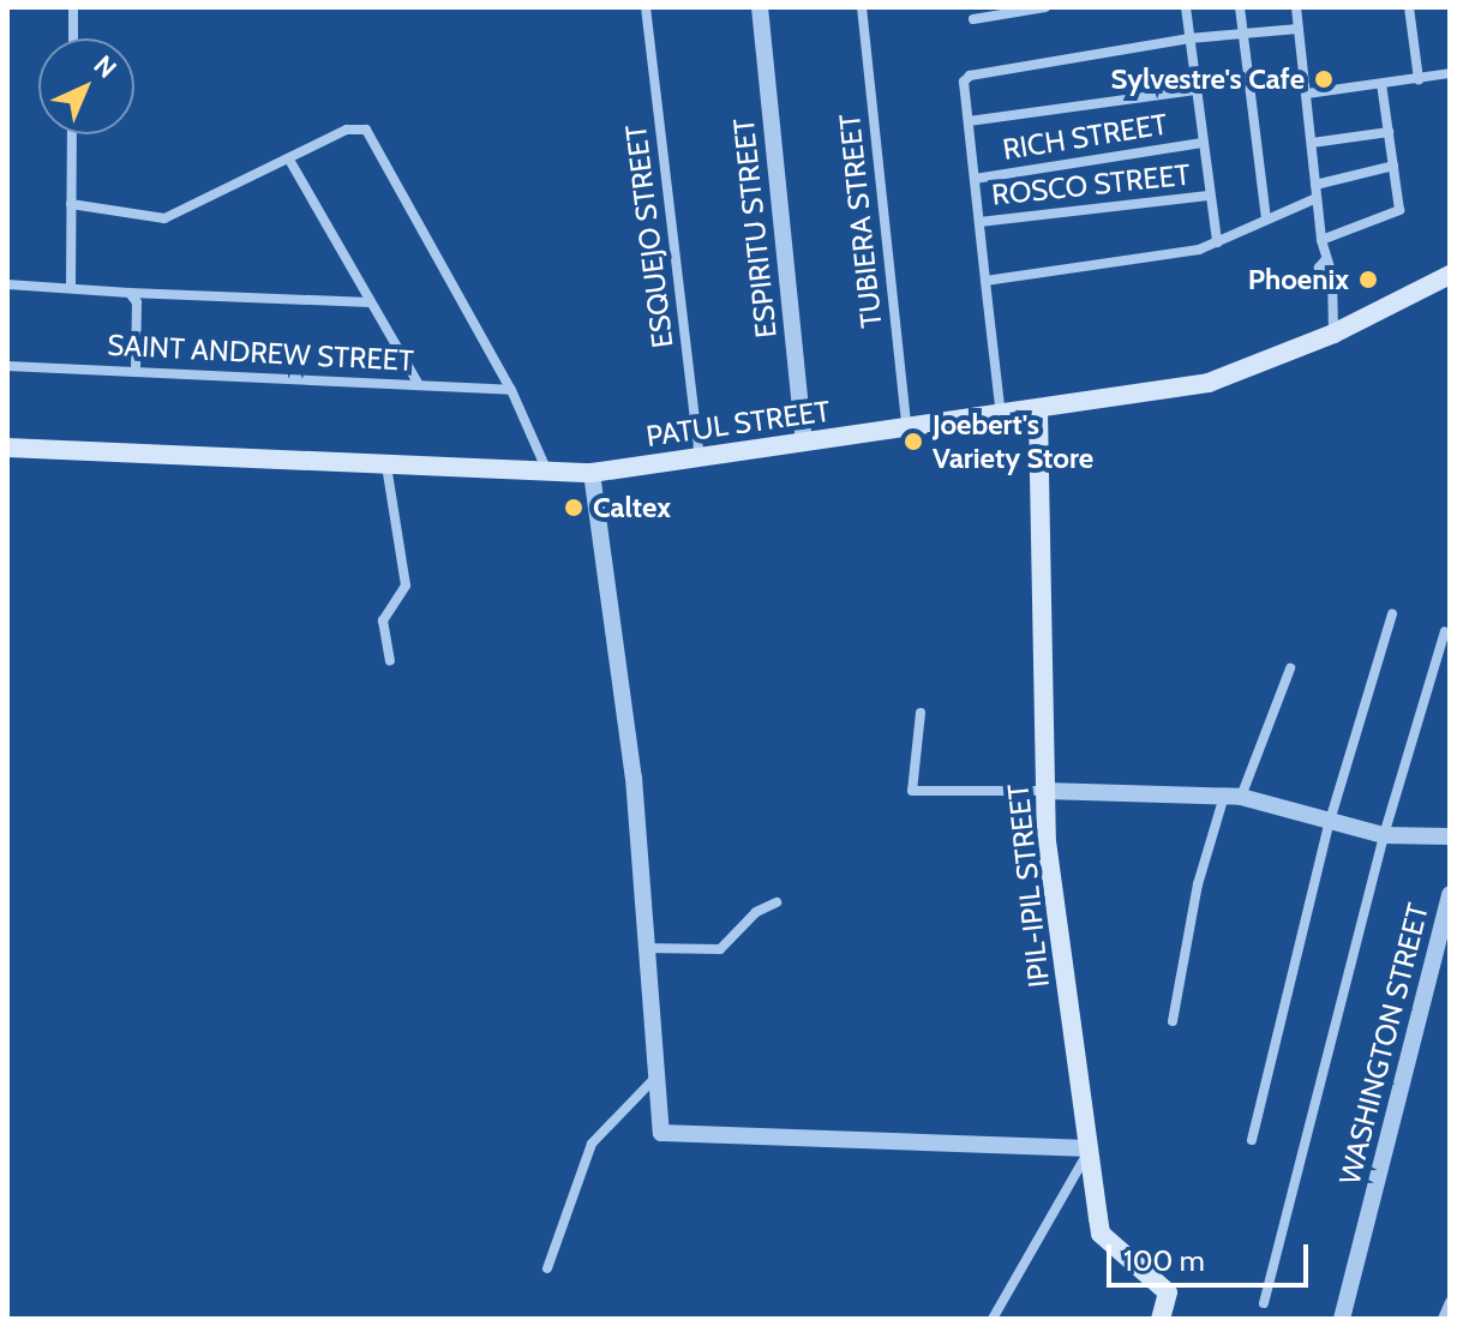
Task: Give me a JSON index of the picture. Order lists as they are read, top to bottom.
{
  "streets": {
    "main road": ["PATUL STREET", "IPIL-IPIL STREET"],
    "street": [
      "RICH STREET",
      "ROSCO STREET",
      "TUBIERA STREET",
      "ESPIRITU STREET",
      "ESQUEJO STREET",
      "SAINT ANDREW STREET",
      "WASHINGTON STREET"
    ]
  },
  "crossings": [
    ["TUBIERA STREET", "PATUL STREET"],
    ["ESPIRITU STREET", "PATUL STREET"],
    ["ESQUEJO STREET", "PATUL STREET"],
    ["PATUL STREET", "IPIL-IPIL STREET"]
  ],
  "places": [
    "Sylvestre's Cafe",
    "Phoenix",
    "Joebert's Variety Store",
    "Caltex"
  ],
  "scale_bar": "100 m",
  "north": "top right"
}
